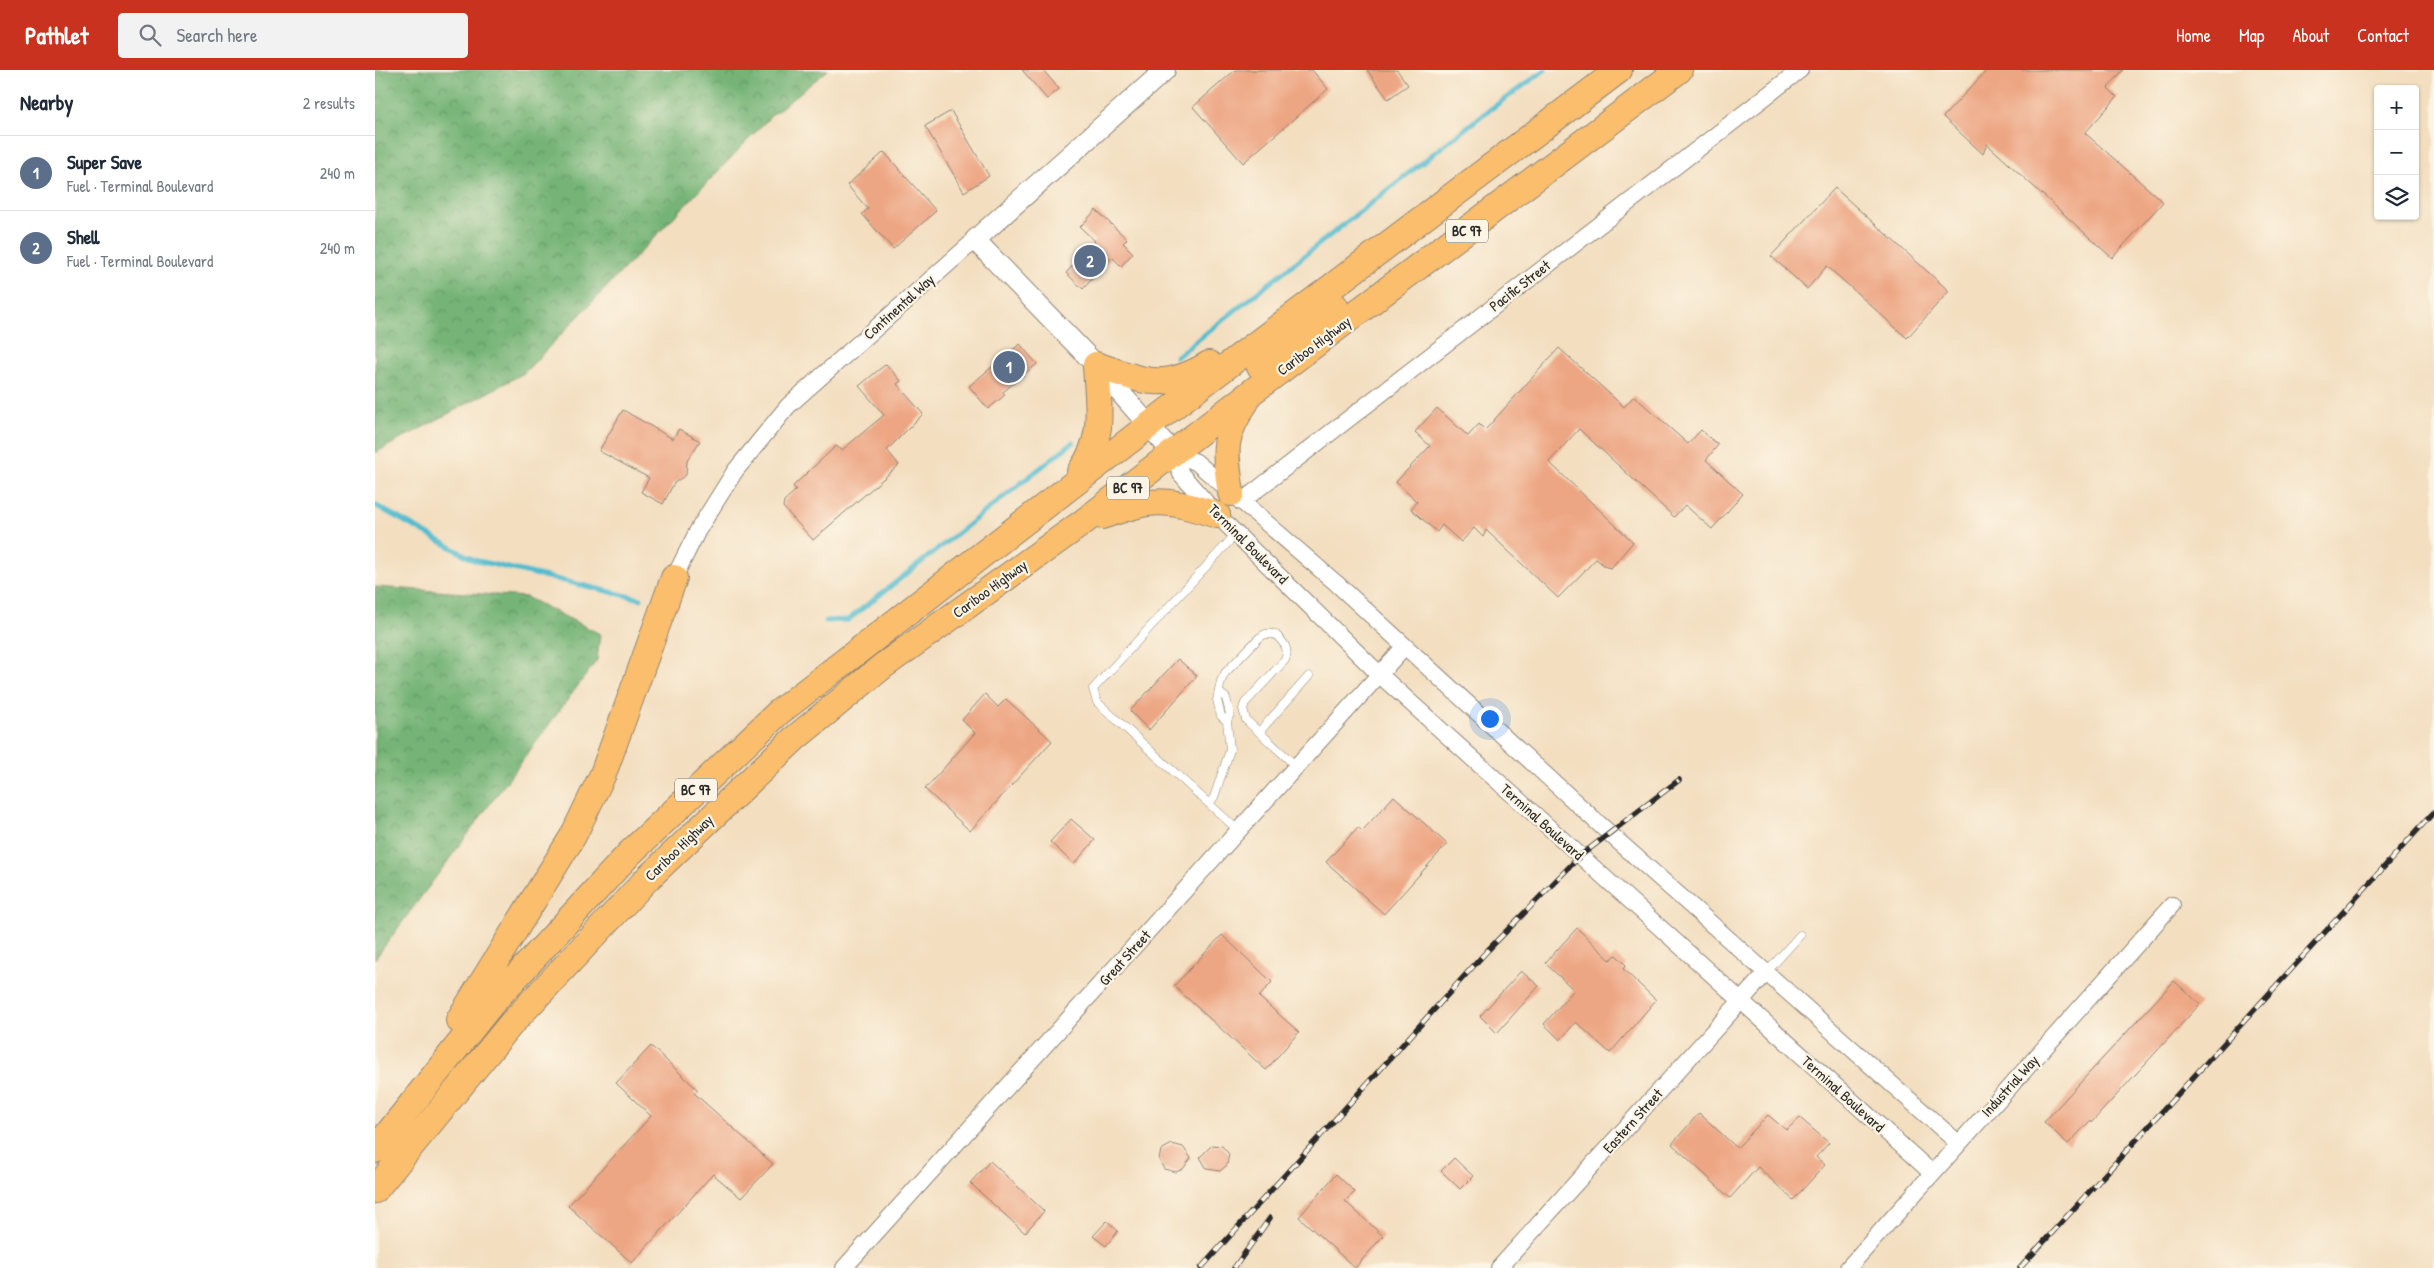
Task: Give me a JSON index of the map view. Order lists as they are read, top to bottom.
{
  "streets": {
    "highway": ["BC 97", "Cariboo Highway"],
    "street": [
      "Pacific Street",
      "Continental Way",
      "Terminal Boulevard",
      "Great Street",
      "Industrial Way",
      "Eastern Street"
    ]
  },
  "crossings": [
    ["Pacific Street", "Terminal Boulevard"],
    ["Continental Way", "Terminal Boulevard"],
    ["Cariboo Highway", "Terminal Boulevard"],
    ["Terminal Boulevard", "Great Street"],
    ["Terminal Boulevard", "Industrial Way"],
    ["Terminal Boulevard", "Eastern Street"]
  ],
  "page": {
    "header": "Pathlet",
    "search": "Search here",
    "nav": [
      "Home",
      "Map",
      "About",
      "Contact"
    ],
    "heading": ["Nearby", "2 results"],
    "map_buttons": ["+", "−"],
    "list": [
      {
        "mark": "1",
        "name": "Super Save",
        "note": "Fuel · Terminal Boulevard",
        "value": "240 m"
      },
      {
        "mark": "2",
        "name": "Shell",
        "note": "Fuel · Terminal Boulevard",
        "value": "240 m"
      }
    ],
    "pins": ["2", "1"]
  }
}
